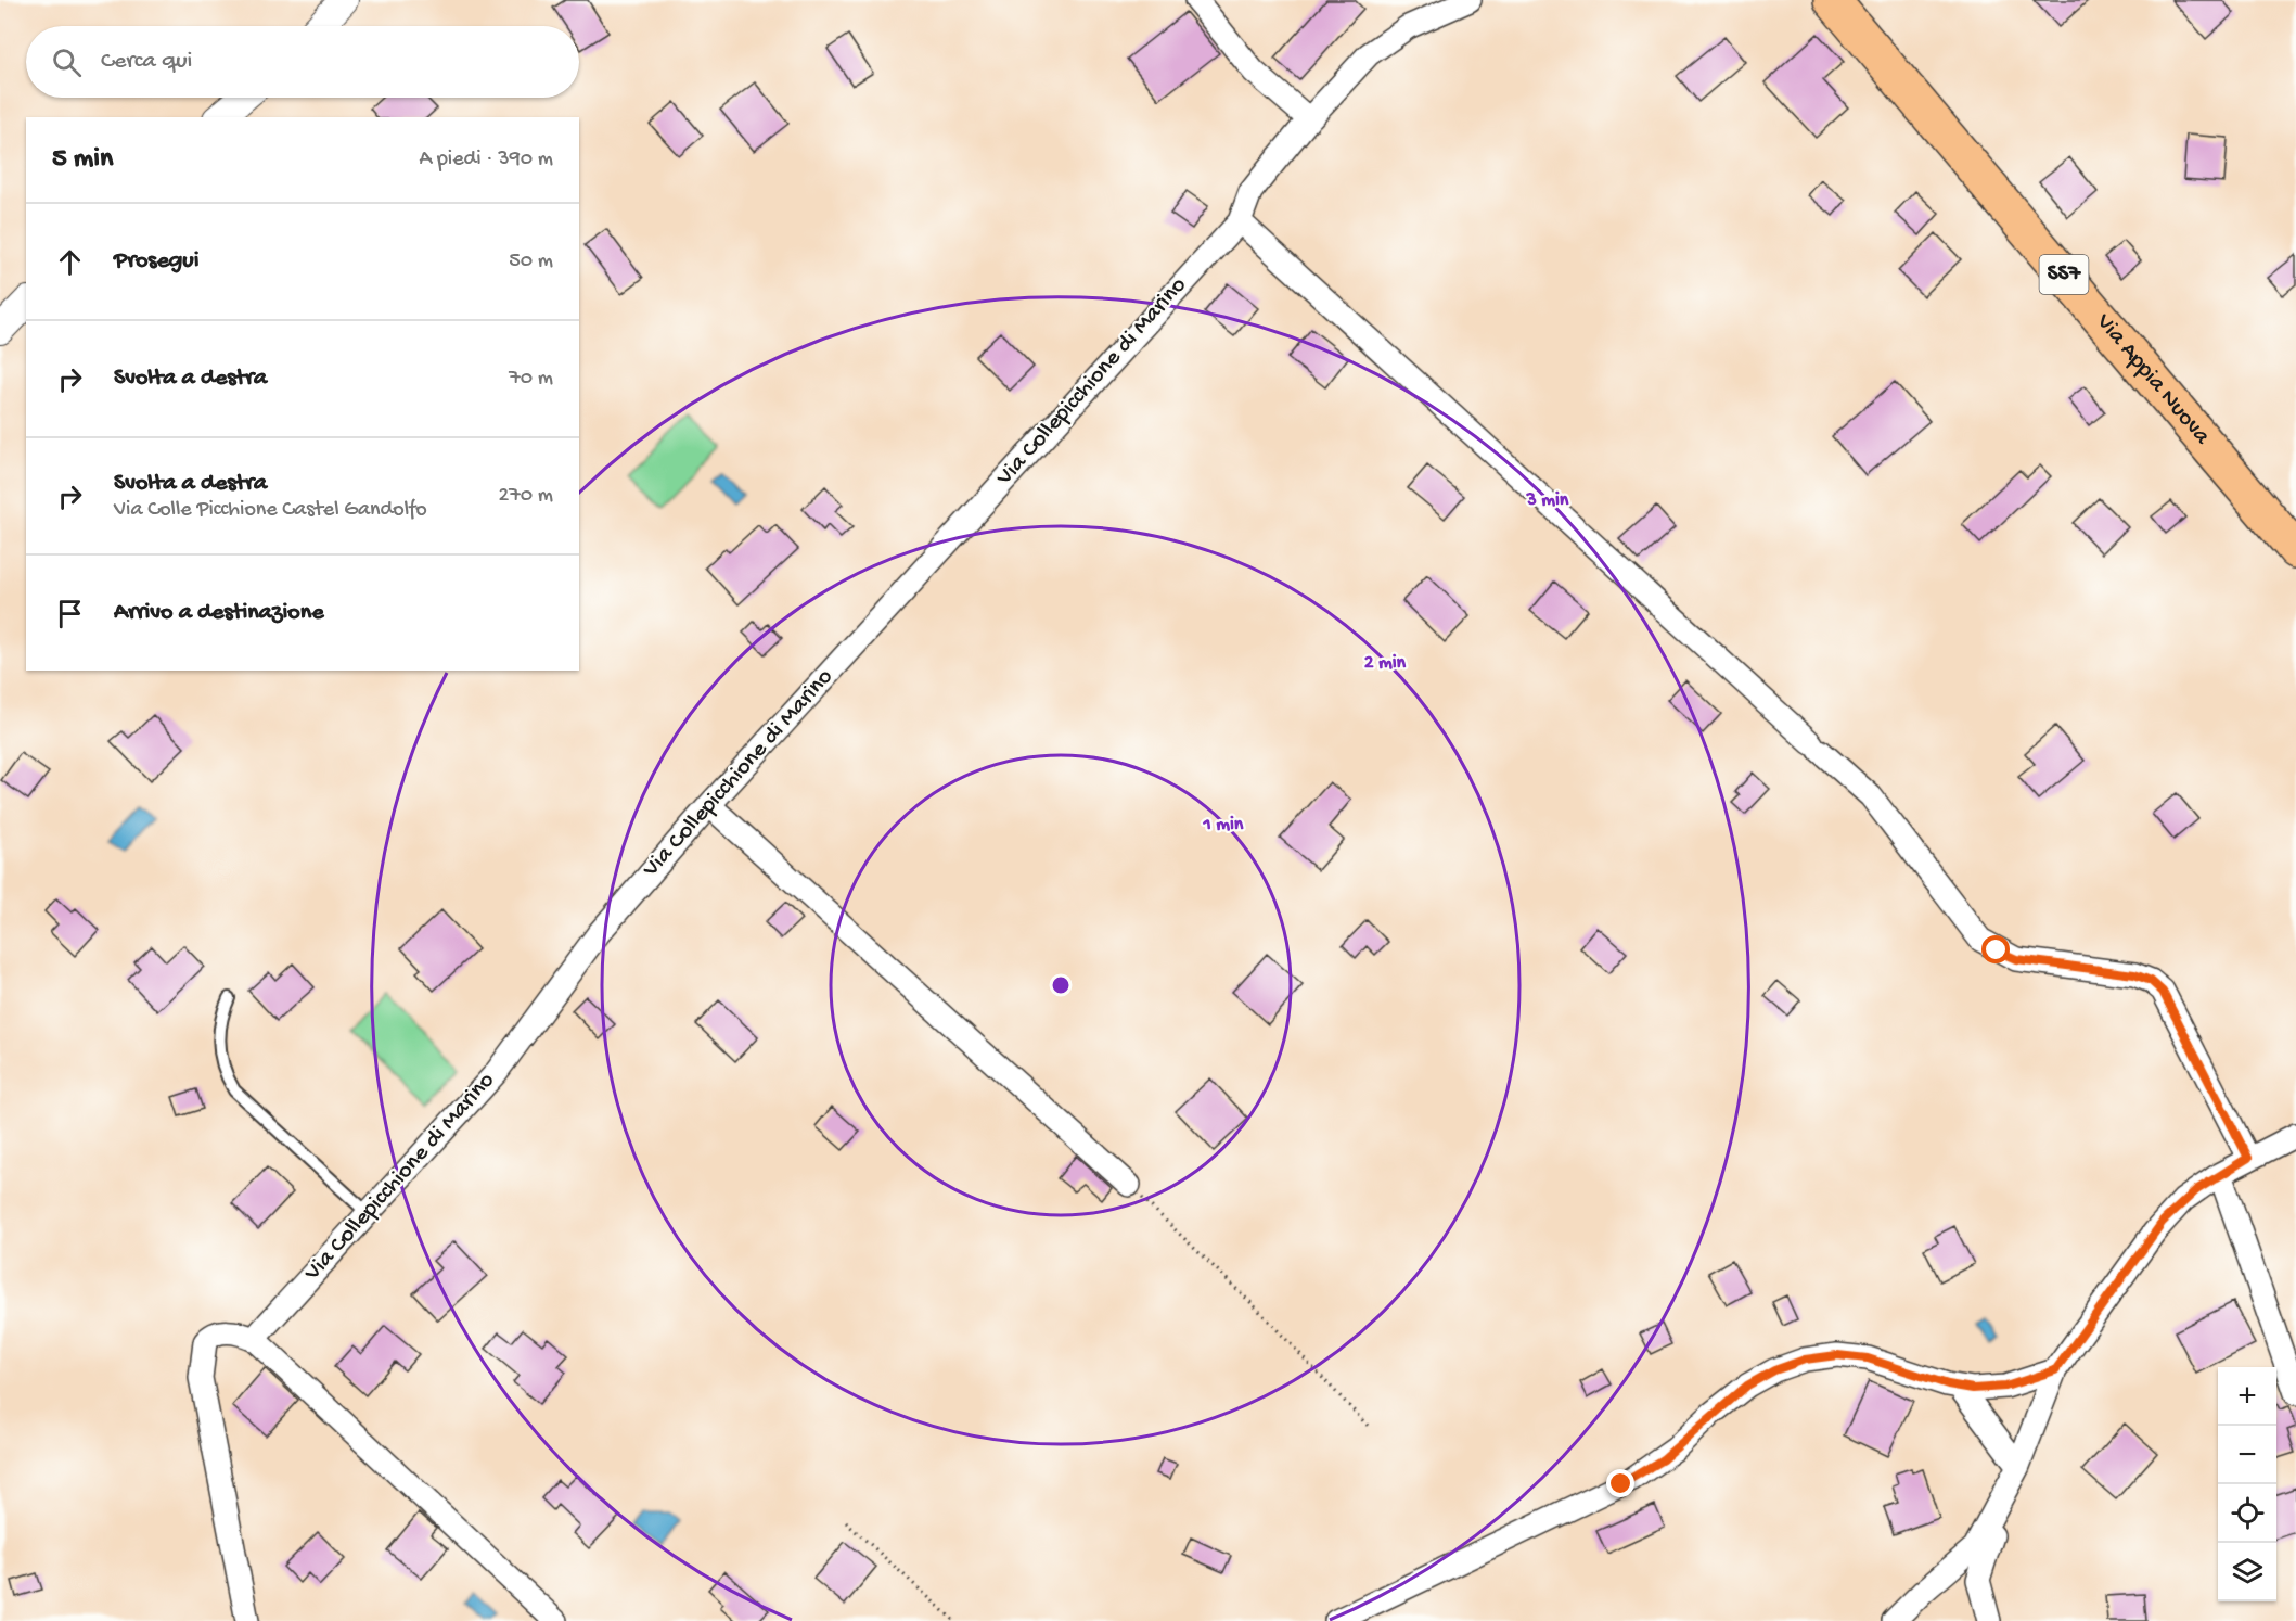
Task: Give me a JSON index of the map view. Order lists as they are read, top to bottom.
{
  "streets": {
    "main road": ["SS7", "Via Appia Nuova"],
    "street": ["Via Collepicchione di Marino"]
  },
  "page": {
    "search": "Cerca qui",
    "heading": ["5 min", "A piedi · 390 m"],
    "list": [
      ["Prosegui", "50 m"],
      ["Svolta a destra", "70 m"],
      ["Svolta a destra", "Via Colle Picchione Castel Gandolfo", "270 m"],
      "Arrivo a destinazione"
    ],
    "map_buttons": ["+", "−"]
  },
  "rings": ["3 min", "2 min", "1 min"]
}
